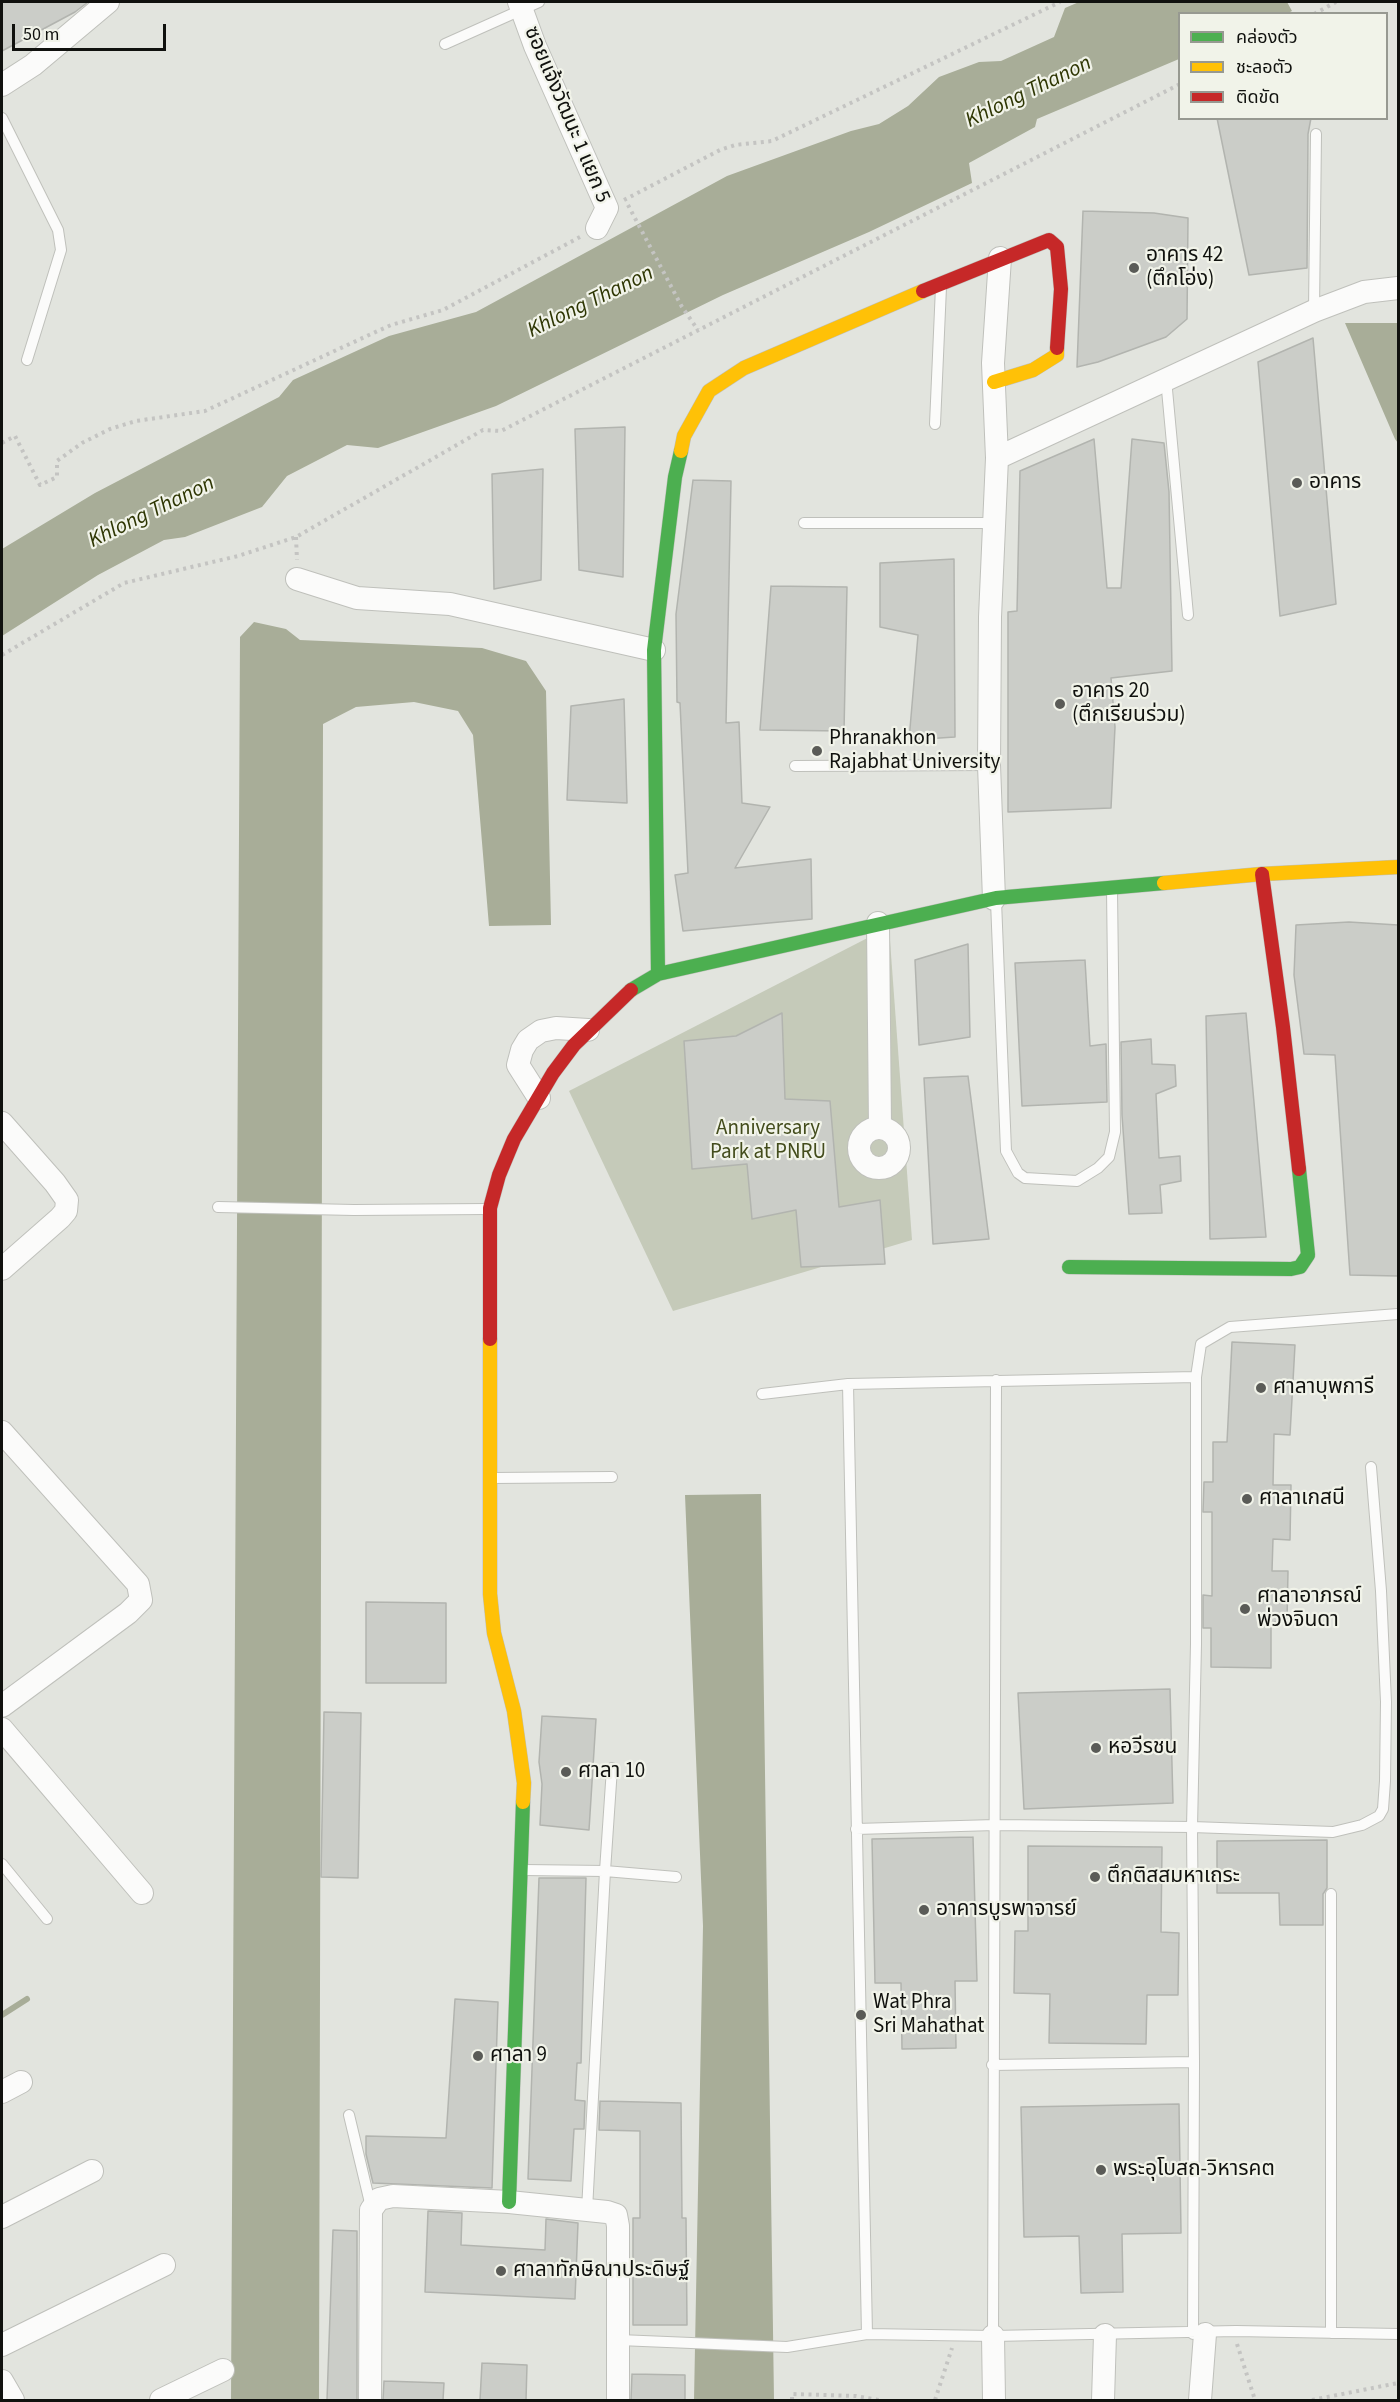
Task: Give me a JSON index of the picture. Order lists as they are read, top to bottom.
{
  "streets": {
    "street": ["ซอยแจ้งวัฒนะ 1 แยก 5"]
  },
  "water": ["Khlong Thanon"],
  "parks": ["Anniversary Park at PNRU"],
  "places": [
    "อาคาร 42 (ตึกโอ่ง)",
    "อาคาร",
    "อาคาร 20 (ตึกเรียนร่วม)",
    "Phranakhon Rajabhat University",
    "ศาลาบุพการี",
    "ศาลาเกสนี",
    "ศาลาอาภรณ์ พ่วงจินดา",
    "หอวีรชน",
    "ศาลา 10",
    "ตึกติสสมหาเถระ",
    "อาคารบูรพาจารย์",
    "Wat Phra Sri Mahathat",
    "ศาลา 9",
    "พระอุโบสถ-วิหารคต",
    "ศาลาทักษิณาประดิษฐ์"
  ],
  "legend": ["คล่องตัว", "ชะลอตัว", "ติดขัด"],
  "scale_bar": "50 m"
}
